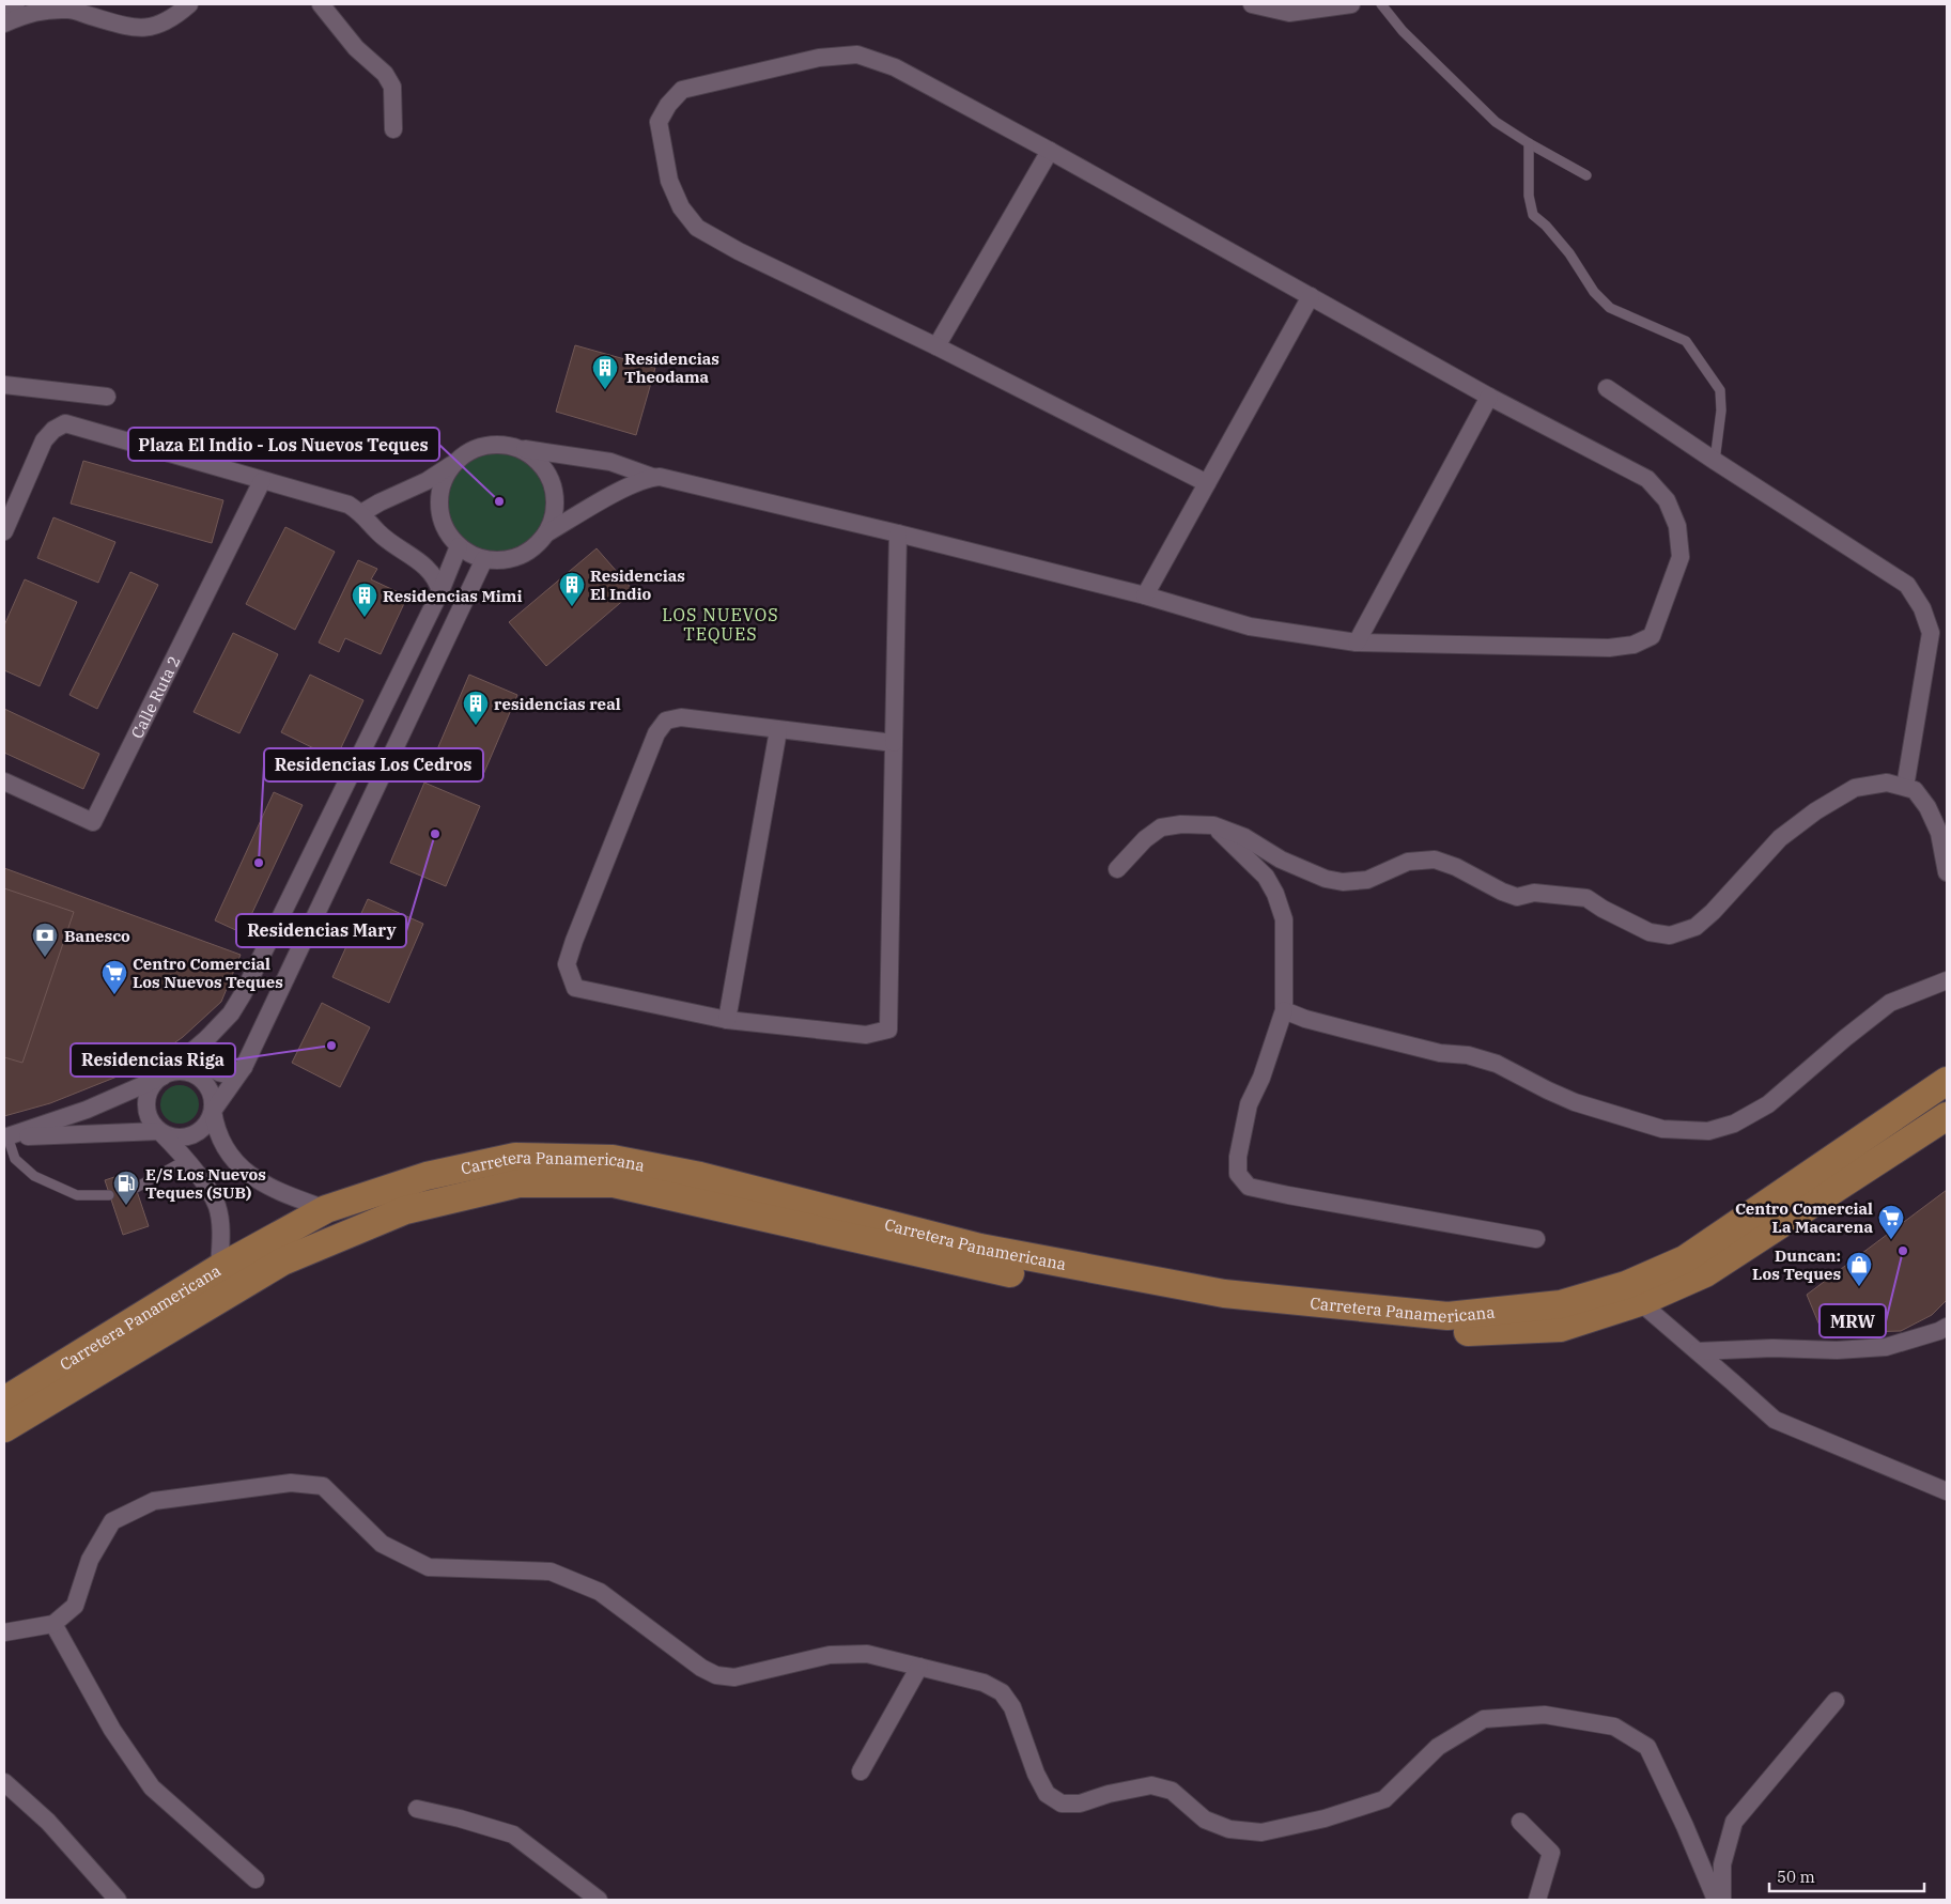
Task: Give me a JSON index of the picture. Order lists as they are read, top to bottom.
{
  "streets": {
    "main road": ["Carretera Panamericana"],
    "street": ["Calle Ruta 2"]
  },
  "districts": ["LOS NUEVOS TEQUES"],
  "places": {
    "building": [
      "Residencias Theodama",
      "Residencias El Indio",
      "Residencias Mimi",
      "residencias real"
    ],
    "other": [
      "Plaza El Indio - Los Nuevos Teques",
      "Residencias Mary",
      "Residencias Los Cedros",
      "Residencias Riga",
      "MRW"
    ],
    "bank": ["Banesco"],
    "supermarket": ["Centro Comercial Los Nuevos Teques", "Centro Comercial La Macarena"],
    "fuel station": ["E/S Los Nuevos Teques (SUB)"],
    "shop": ["Duncan: Los Teques"]
  },
  "scale_bar": "50 m"
}
